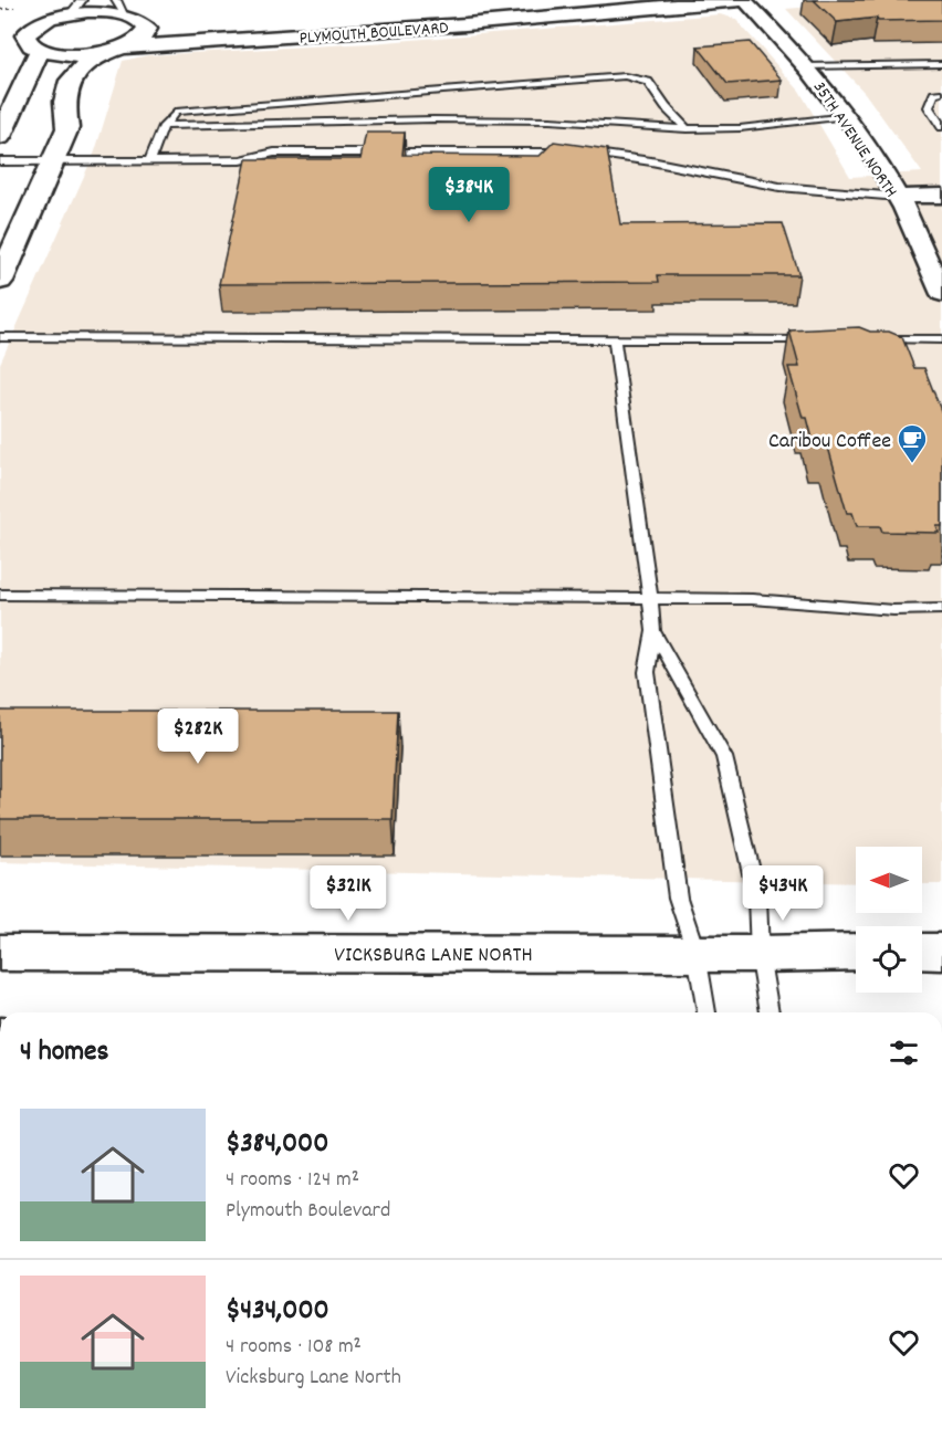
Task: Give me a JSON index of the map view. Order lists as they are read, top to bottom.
{
  "streets": {
    "street": ["PLYMOUTH BOULEVARD", "35TH AVENUE NORTH", "VICKSBURG LANE NORTH"]
  },
  "crossings": [
    ["PLYMOUTH BOULEVARD", "35TH AVENUE NORTH"]
  ],
  "places": {
    "cafe": ["Caribou Coffee"]
  },
  "north": "left",
  "page": {
    "price": [
      "$384K",
      "$282K",
      "$321K",
      "$434K"
    ],
    "heading": "4 homes",
    "list": [
      {
        "name": "$384,000",
        "note": "4 rooms · 124 m² · Plymouth Boulevard"
      },
      {
        "name": "$434,000",
        "note": "4 rooms · 108 m² · Vicksburg Lane North"
      }
    ]
  }
}
